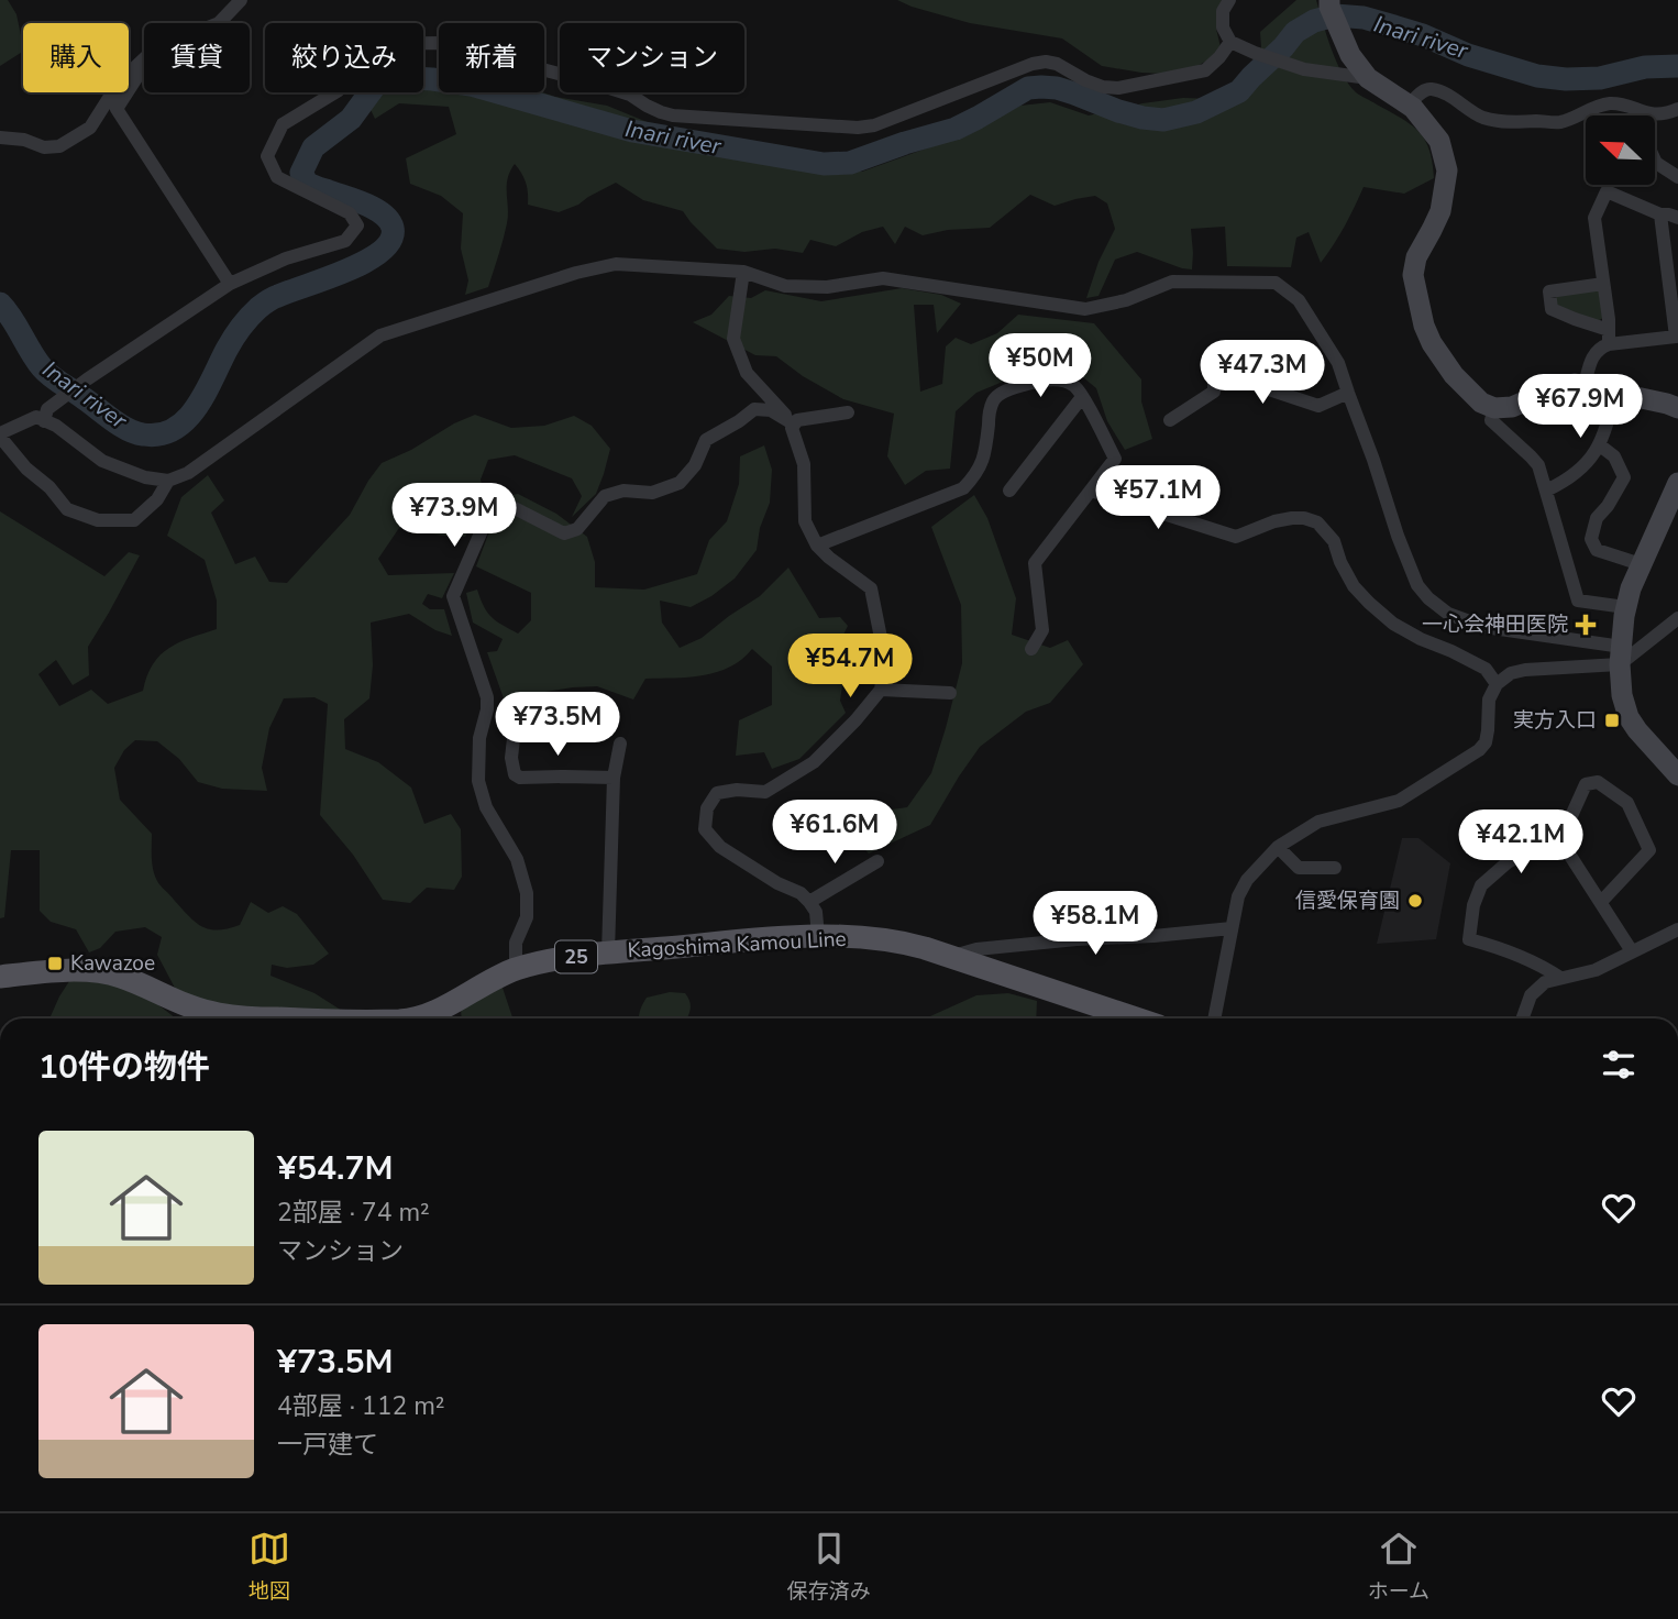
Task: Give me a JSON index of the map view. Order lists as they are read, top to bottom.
{
  "streets": {
    "main road": ["Kagoshima Kamou Line", "25"]
  },
  "water": ["Inari river"],
  "places": {
    "health": ["一心会神田医院"],
    "transit": ["実方入口", "Kawazoe"],
    "other": ["信愛保育園"]
  },
  "north": "top left",
  "page": {
    "chip": [
      "購入",
      "賃貸",
      "絞り込み",
      "新着",
      "マンション"
    ],
    "price": [
      "¥50M",
      "¥47.3M",
      "¥67.9M",
      "¥57.1M",
      "¥73.9M",
      "¥54.7M",
      "¥73.5M",
      "¥61.6M",
      "¥42.1M",
      "¥58.1M"
    ],
    "heading": "10件の物件",
    "list": [
      {
        "name": "¥54.7M",
        "note": "2部屋 · 74 m² · マンション"
      },
      {
        "name": "¥73.5M",
        "note": "4部屋 · 112 m² · 一戸建て"
      }
    ],
    "tabs": ["地図", "保存済み", "ホーム"]
  }
}
